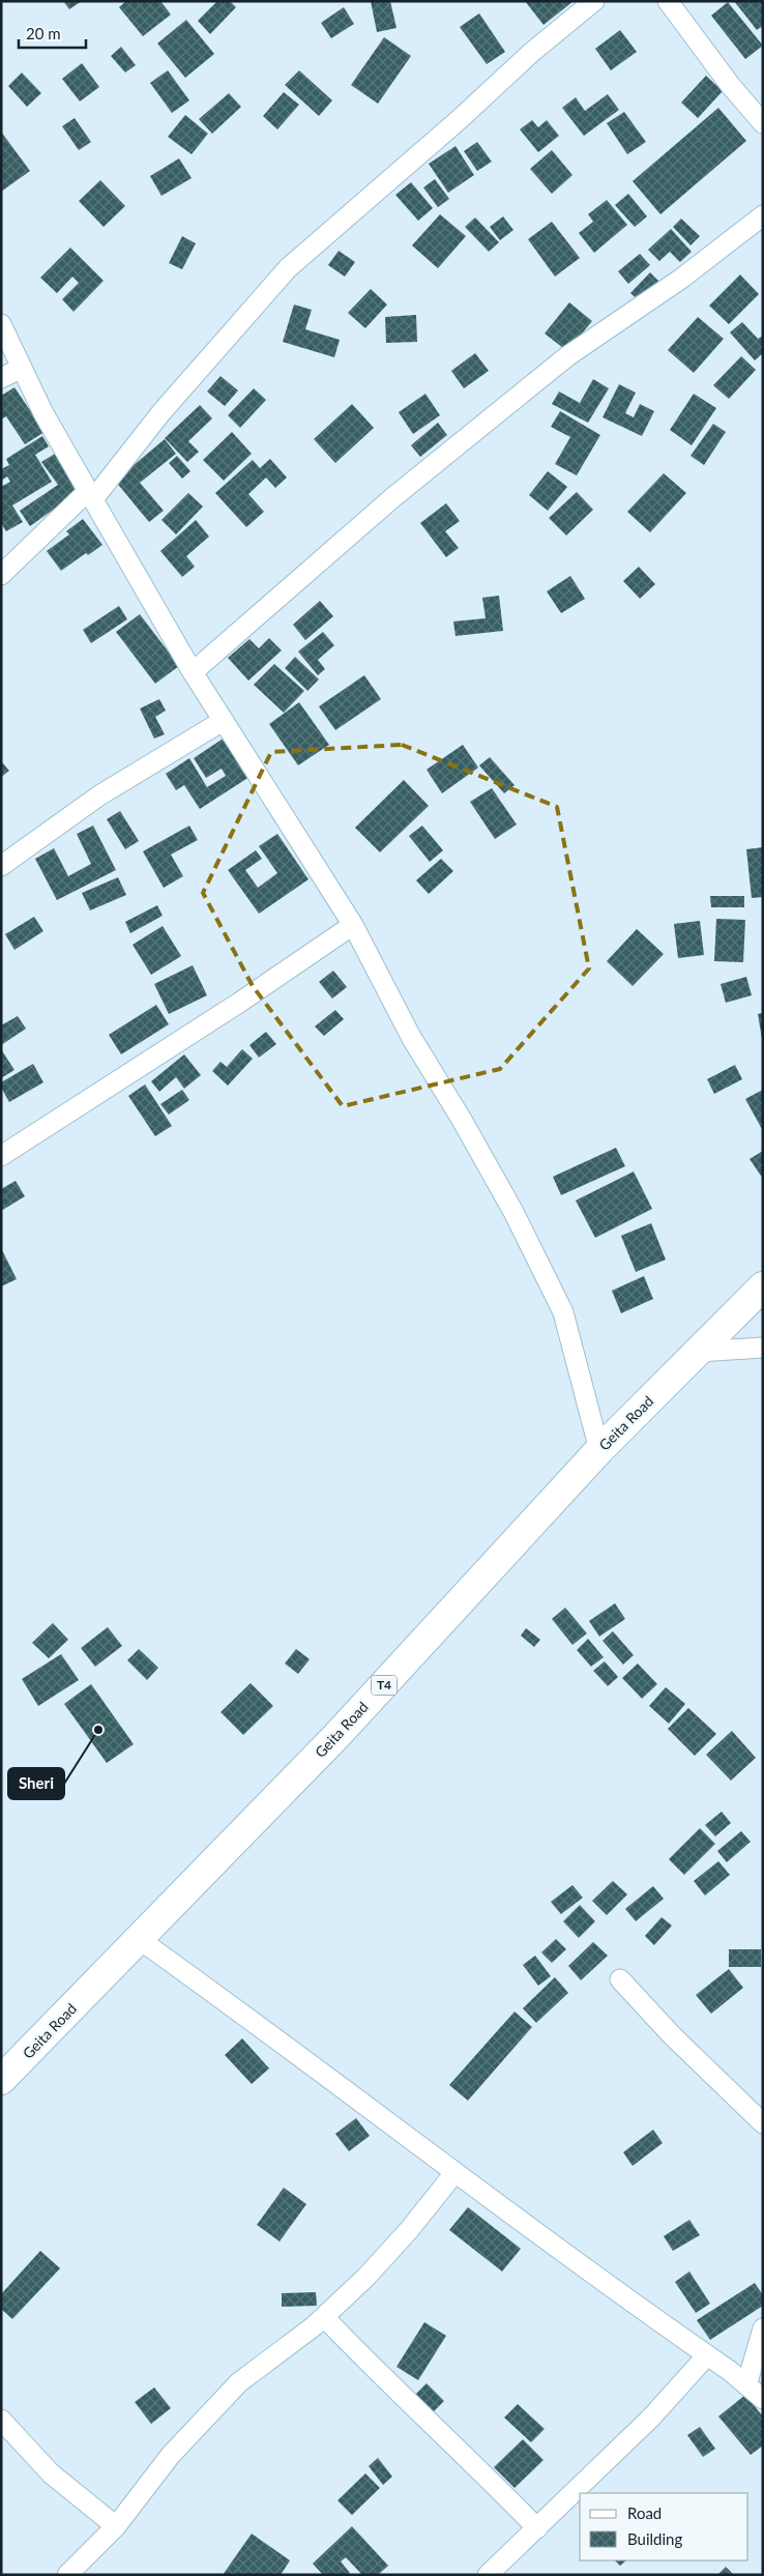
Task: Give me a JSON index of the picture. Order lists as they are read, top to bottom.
{
  "streets": {
    "highway": ["Geita Road", "T4"]
  },
  "places": ["Sheri"],
  "legend": ["Road", "Building"],
  "scale_bar": "20 m"
}
